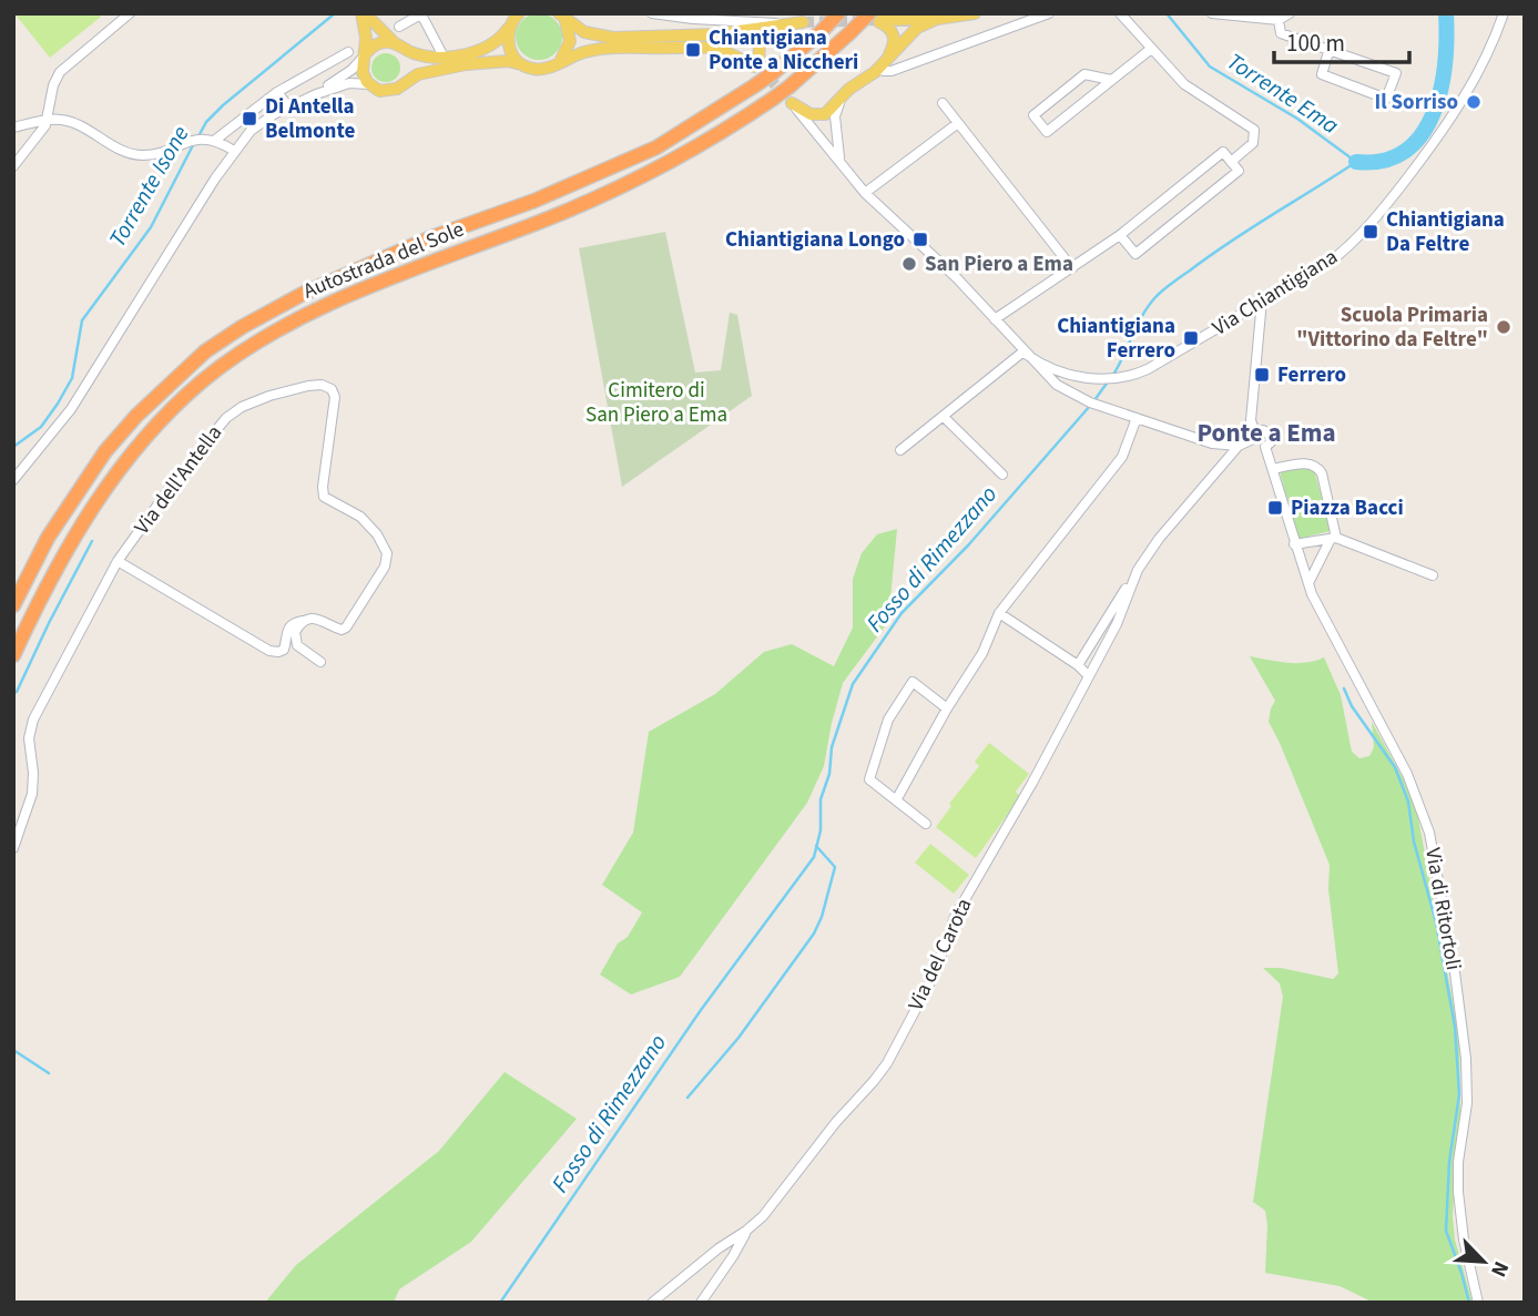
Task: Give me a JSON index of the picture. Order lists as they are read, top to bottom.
{
  "streets": {
    "highway": ["Autostrada del Sole"],
    "main road": ["Via Chiantigiana"],
    "street": ["Via dell'Antella", "Via di Ritortoli", "Via del Carota"]
  },
  "crossings": [
    ["Autostrada del Sole", "Via Chiantigiana"]
  ],
  "districts": ["Ponte a Ema"],
  "water": ["Torrente Ema", "Torrente Isone", "Fosso di Rimezzano"],
  "parks": ["Cimitero di San Piero a Ema"],
  "places": {
    "transit": [
      "Chiantigiana Ponte a Niccheri",
      "Di Antella Belmonte",
      "Chiantigiana Da Feltre",
      "Chiantigiana Longo",
      "Chiantigiana Ferrero",
      "Ferrero",
      "Piazza Bacci"
    ],
    "other": ["Il Sorriso", "San Piero a Ema", "Scuola Primaria \"Vittorino da Feltre\""]
  },
  "scale_bar": "100 m",
  "north": "bottom right"
}
